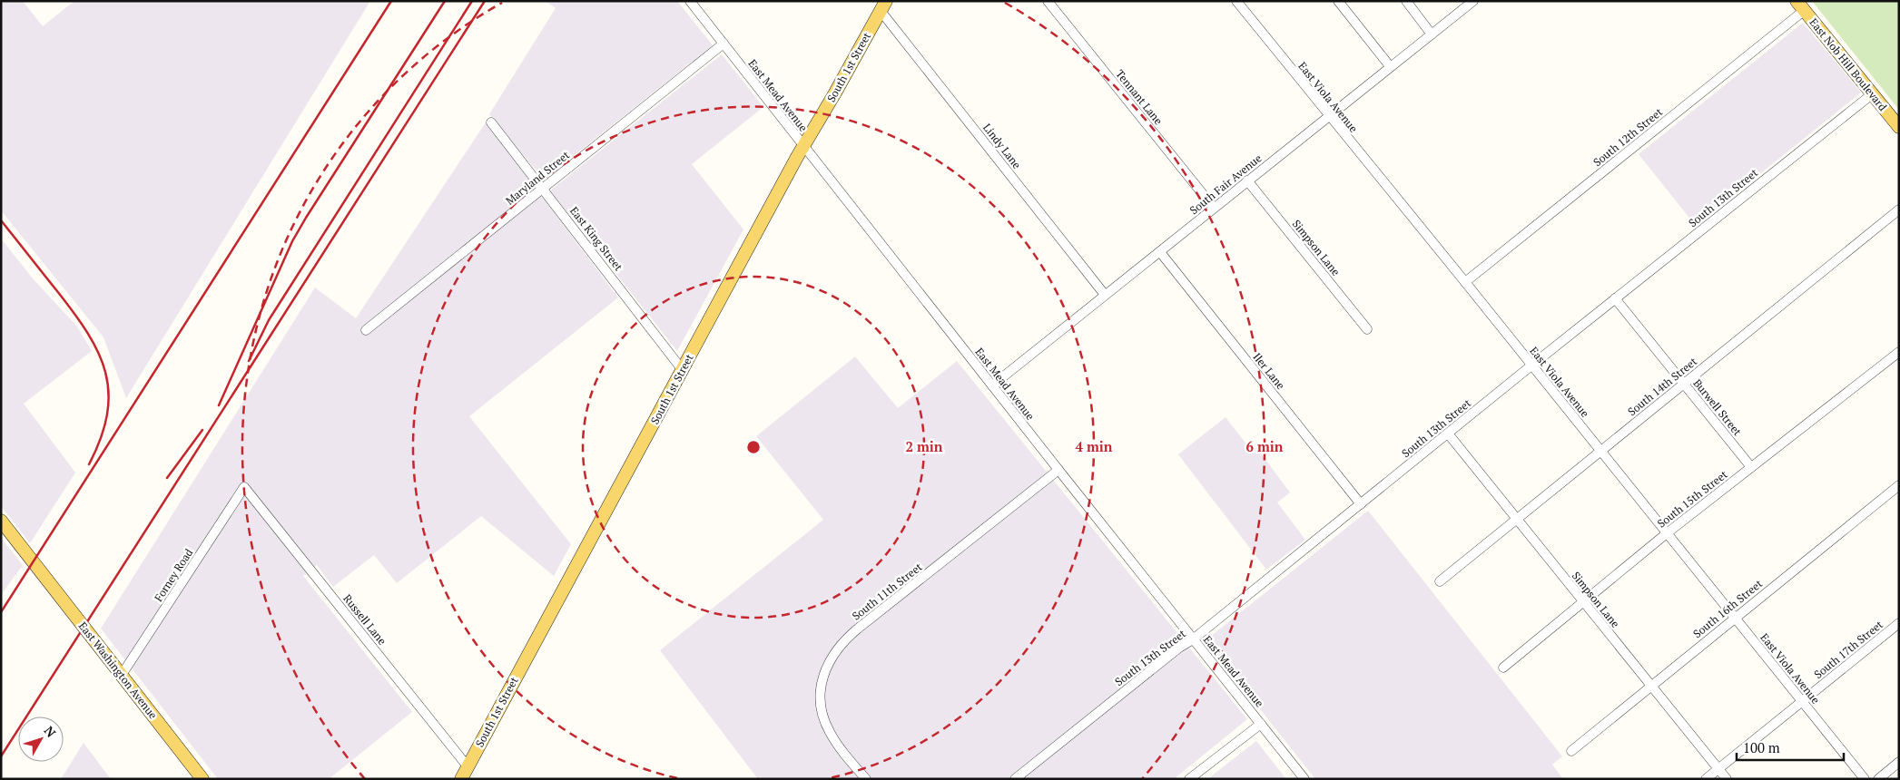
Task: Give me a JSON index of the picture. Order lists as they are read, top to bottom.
{
  "streets": {
    "main road": ["East Nob Hill Boulevard", "South 1st Street", "East Washington Avenue"],
    "street": [
      "East Mead Avenue",
      "Tennant Lane",
      "East Viola Avenue",
      "South 12th Street",
      "Lindy Lane",
      "Maryland Street",
      "South Fair Avenue",
      "South 13th Street",
      "East King Street",
      "Simpson Lane",
      "Iler Lane",
      "South 14th Street",
      "Burwell Street",
      "South 15th Street",
      "Forney Road",
      "South 11th Street",
      "South 16th Street",
      "Russell Lane",
      "South 17th Street"
    ]
  },
  "crossings": [
    ["East Nob Hill Boulevard", "South 12th Street"],
    ["East Nob Hill Boulevard", "South 13th Street"],
    ["South 1st Street", "East Mead Avenue"],
    ["South 1st Street", "Lindy Lane"],
    ["South 1st Street", "East King Street"],
    ["South 1st Street", "Russell Lane"],
    ["East Mead Avenue", "Maryland Street"],
    ["East Mead Avenue", "South Fair Avenue"],
    ["East Mead Avenue", "South 13th Street"],
    ["East Mead Avenue", "South 11th Street"],
    ["Tennant Lane", "South Fair Avenue"],
    ["East Viola Avenue", "South 12th Street"],
    ["East Viola Avenue", "South Fair Avenue"],
    ["East Viola Avenue", "South 13th Street"],
    ["East Viola Avenue", "South 14th Street"],
    ["East Viola Avenue", "South 15th Street"],
    ["East Viola Avenue", "South 16th Street"],
    ["East Viola Avenue", "South 17th Street"],
    ["Lindy Lane", "South Fair Avenue"],
    ["Maryland Street", "East King Street"],
    ["South Fair Avenue", "Simpson Lane"],
    ["South Fair Avenue", "Iler Lane"],
    ["South 13th Street", "Simpson Lane"],
    ["South 13th Street", "Iler Lane"],
    ["South 13th Street", "Burwell Street"],
    ["Simpson Lane", "South 14th Street"],
    ["Simpson Lane", "South 15th Street"],
    ["Simpson Lane", "South 16th Street"],
    ["Simpson Lane", "South 17th Street"],
    ["South 14th Street", "Burwell Street"],
    ["Burwell Street", "South 15th Street"],
    ["Forney Road", "Russell Lane"],
    ["Forney Road", "East Washington Avenue"]
  ],
  "scale_bar": "100 m",
  "north": "top right",
  "rings": ["2 min", "4 min", "6 min"]
}
